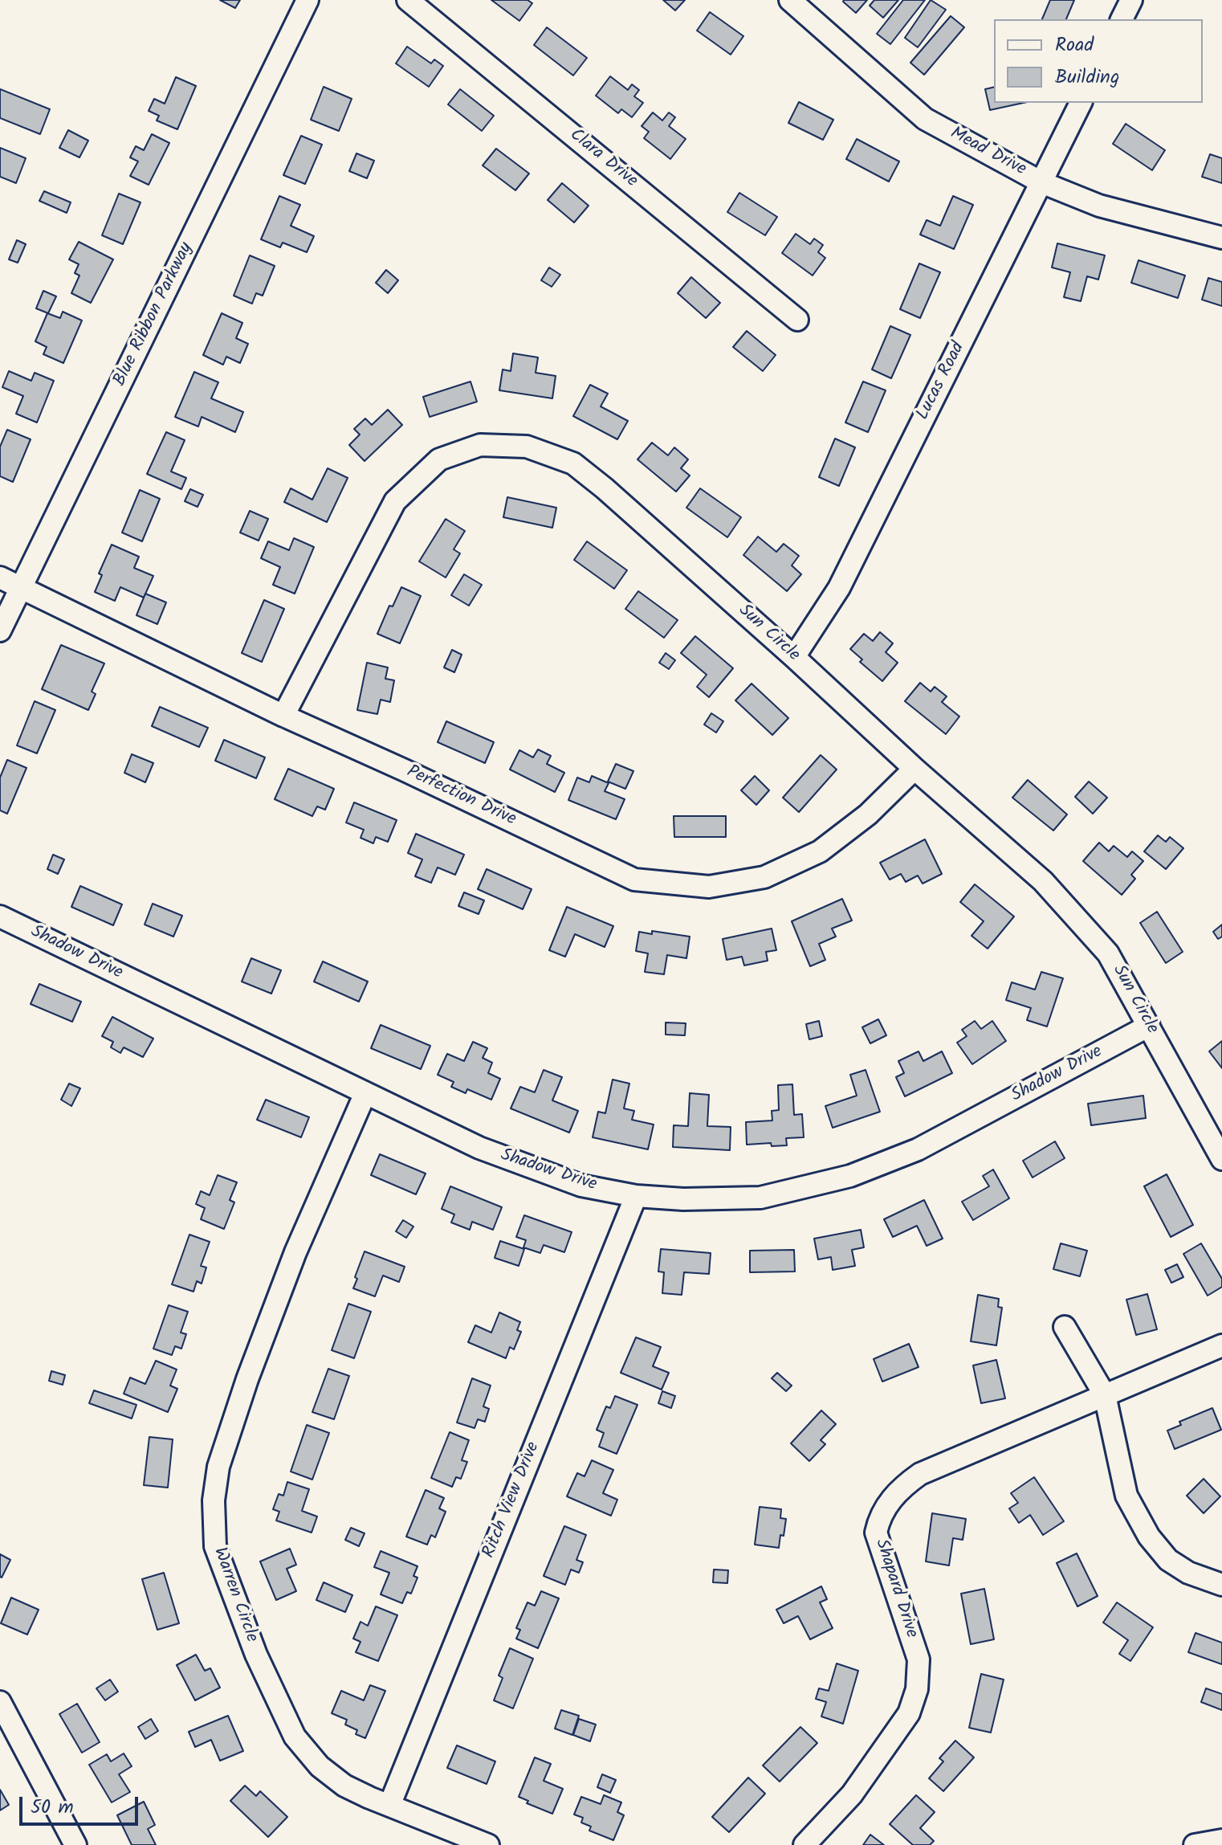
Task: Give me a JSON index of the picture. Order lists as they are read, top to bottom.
{
  "streets": {
    "street": [
      "Mead Drive",
      "Clara Drive",
      "Blue Ribbon Parkway",
      "Lucas Road",
      "Sun Circle",
      "Perfection Drive",
      "Shadow Drive",
      "Ritch View Drive",
      "Shapard Drive",
      "Warren Circle"
    ]
  },
  "crossings": [
    ["Mead Drive", "Lucas Road"],
    ["Blue Ribbon Parkway", "Perfection Drive"],
    ["Lucas Road", "Sun Circle"],
    ["Sun Circle", "Perfection Drive"],
    ["Sun Circle", "Shadow Drive"],
    ["Shadow Drive", "Ritch View Drive"],
    ["Shadow Drive", "Warren Circle"],
    ["Ritch View Drive", "Warren Circle"]
  ],
  "legend": ["Road", "Building"],
  "scale_bar": "50 m"
}
